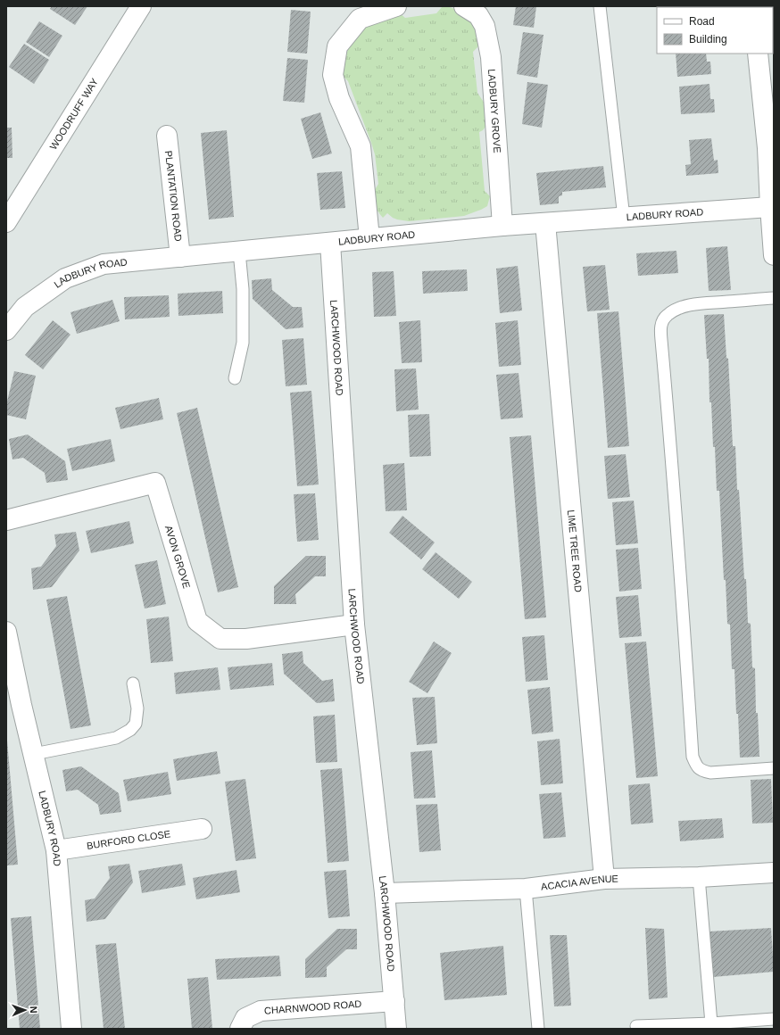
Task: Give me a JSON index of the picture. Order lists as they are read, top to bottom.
{
  "streets": {
    "street": [
      "LADBURY GROVE",
      "WOODRUFF WAY",
      "PLANTATION ROAD",
      "LADBURY ROAD",
      "LARCHWOOD ROAD",
      "LIME TREE ROAD",
      "AVON GROVE",
      "BURFORD CLOSE",
      "ACACIA AVENUE",
      "CHARNWOOD ROAD"
    ]
  },
  "crossings": [
    ["LADBURY GROVE", "LADBURY ROAD"],
    ["PLANTATION ROAD", "LADBURY ROAD"],
    ["LADBURY ROAD", "LARCHWOOD ROAD"],
    ["LADBURY ROAD", "LIME TREE ROAD"],
    ["LADBURY ROAD", "BURFORD CLOSE"],
    ["LARCHWOOD ROAD", "AVON GROVE"],
    ["LARCHWOOD ROAD", "ACACIA AVENUE"],
    ["LARCHWOOD ROAD", "CHARNWOOD ROAD"],
    ["LIME TREE ROAD", "ACACIA AVENUE"]
  ],
  "legend": ["Road", "Building"],
  "north": "right"
}
